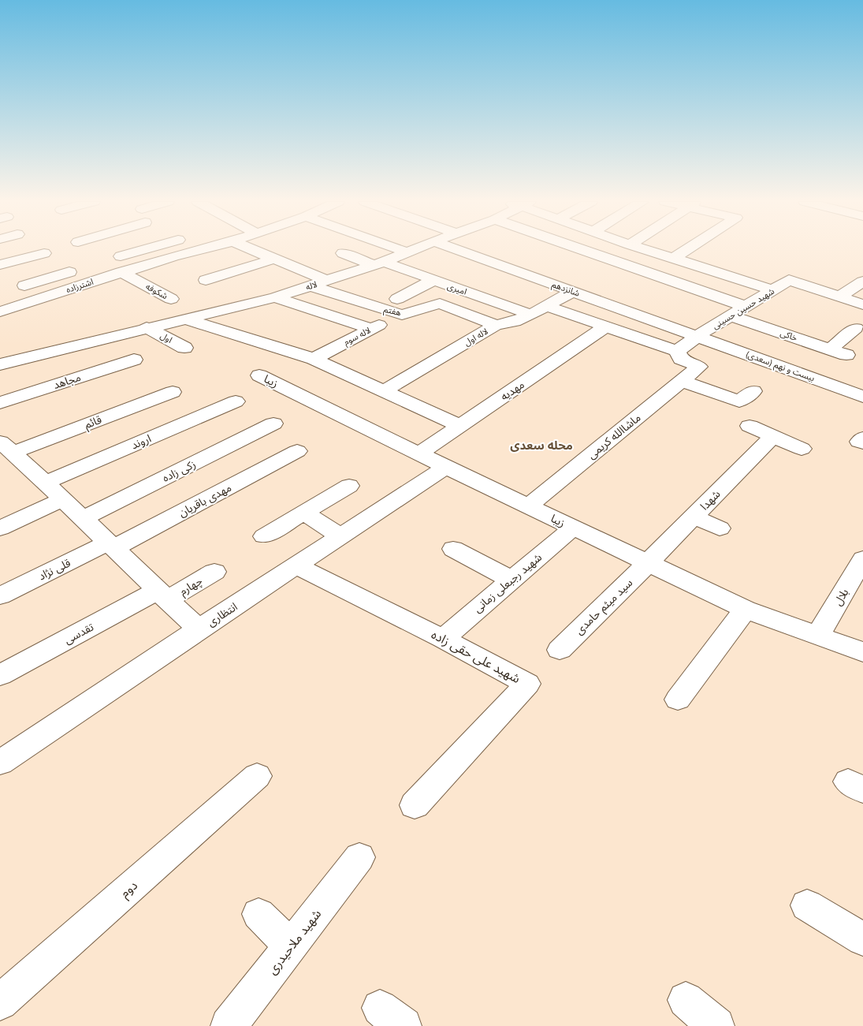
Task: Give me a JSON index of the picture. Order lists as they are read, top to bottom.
{
  "streets": {
    "street": [
      "اشترزاده",
      "لاله",
      "امیری",
      "شانزدهم",
      "شکوفه",
      "شهید حسین حسینی",
      "هفتم",
      "خاکی",
      "لاله سوم",
      "لاله اول",
      "اول",
      "بیست و نهم (سعدی)",
      "مجاهد",
      "زیبا",
      "مهدیه",
      "قائم",
      "ماشاالله کریمی",
      "اروند",
      "زکی زاده",
      "مهدی باقریان",
      "شهدا",
      "قلی نژاد",
      "شهید رجبعلی زمانی",
      "چهارم",
      "بلال",
      "سید میثم حامدی",
      "انتظاری",
      "تقدسی",
      "شهید علی حقی زاده",
      "دوم",
      "شهید ملاحیدری"
    ]
  },
  "crossings": [
    ["اشترزاده", "شکوفه"],
    ["لاله", "امیری"],
    ["لاله", "هفتم"],
    ["لاله", "اول"],
    ["امیری", "لاله اول"],
    ["شانزدهم", "شهید حسین حسینی"],
    ["شانزدهم", "لاله اول"],
    ["شانزدهم", "بیست و نهم (سعدی)"],
    ["شهید حسین حسینی", "خاکی"],
    ["شهید حسین حسینی", "بیست و نهم (سعدی)"],
    ["شهید حسین حسینی", "ماشاالله کریمی"],
    ["هفتم", "لاله سوم"],
    ["هفتم", "لاله اول"],
    ["زیبا", "مهدیه"],
    ["زیبا", "ماشاالله کریمی"],
    ["زیبا", "شهدا"],
    ["زیبا", "شهید رجبعلی زمانی"],
    ["زیبا", "بلال"],
    ["زیبا", "سید میثم حامدی"],
    ["زیبا", "انتظاری"],
    ["مهدی باقریان", "قلی نژاد"],
    ["شهدا", "سید میثم حامدی"],
    ["شهید رجبعلی زمانی", "شهید علی حقی زاده"],
    ["چهارم", "تقدسی"],
    ["انتظاری", "شهید علی حقی زاده"]
  ],
  "districts": ["محله سعدی"]
}
